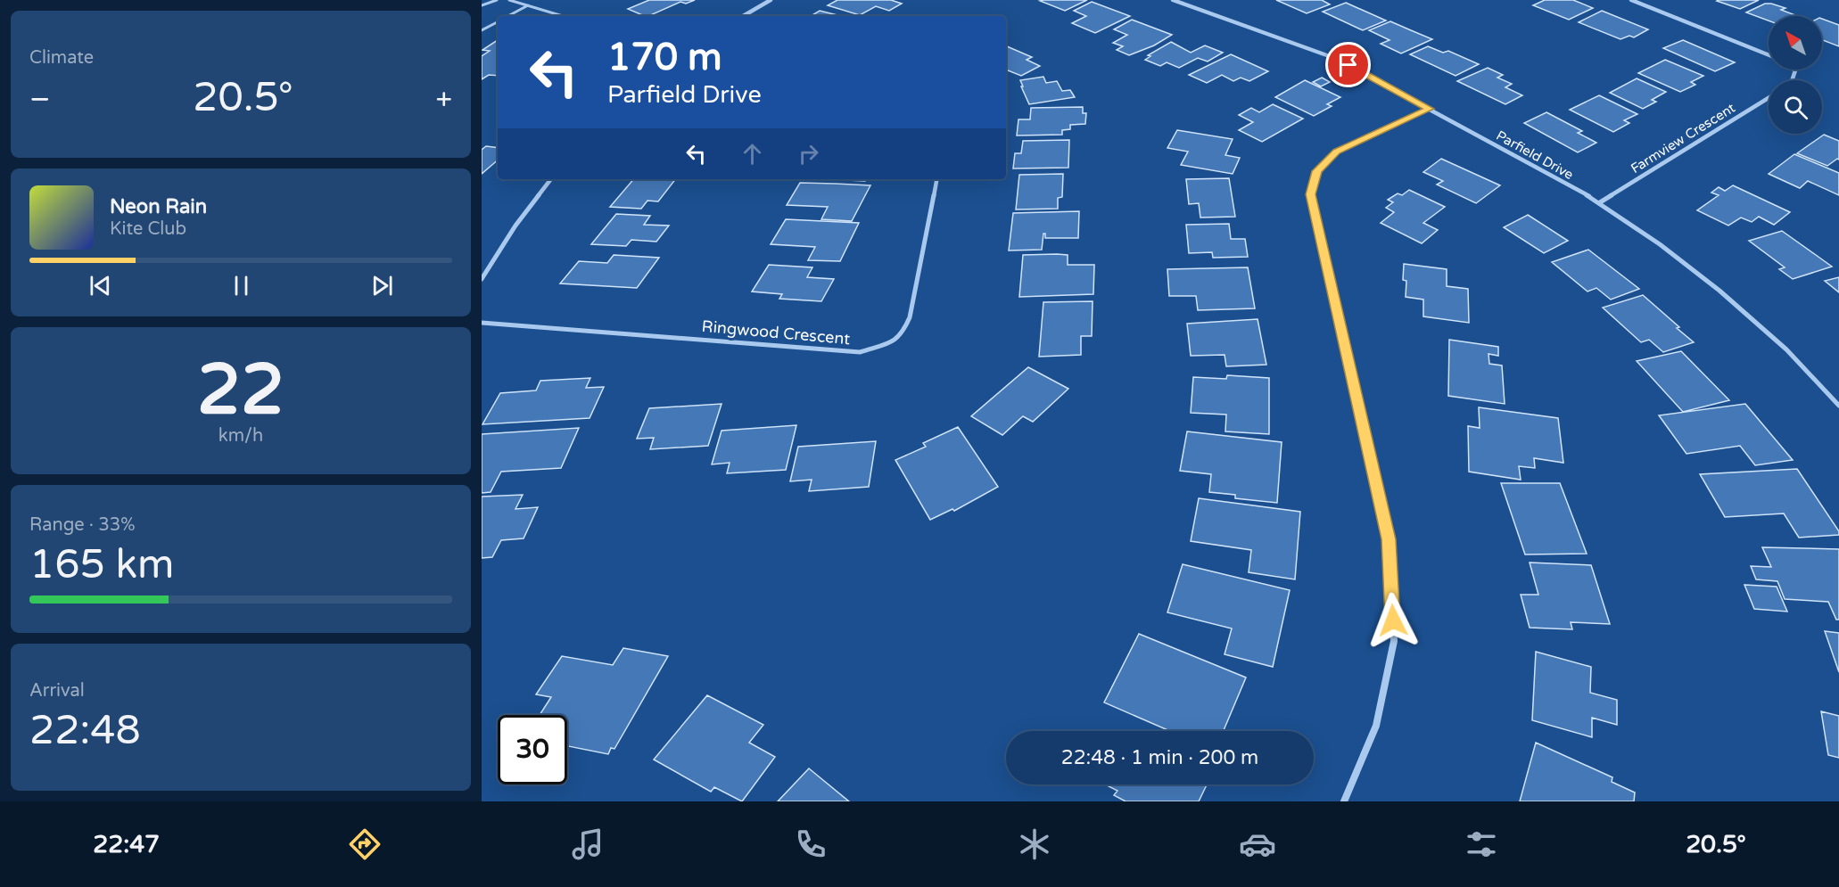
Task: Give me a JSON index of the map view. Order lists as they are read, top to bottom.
{
  "streets": {
    "street": ["Farmview Crescent", "Parfield Drive", "Ringwood Crescent"]
  },
  "crossings": [
    ["Farmview Crescent", "Parfield Drive"]
  ],
  "north": "top left",
  "page": {
    "tile": [
      "Climate",
      ["22", "km/h"],
      ["Range · 33%", "165 km"],
      ["Arrival", "22:48"]
    ],
    "turn": ["170 m", "Parfield Drive"],
    "heat": ["−", "20.5°", "+"],
    "song": ["Neon Rain", "Kite Club"],
    "limit": "30",
    "trip": "22:48 · 1 min · 200 m",
    "tabs": ["22:47", "20.5°"]
  }
}
